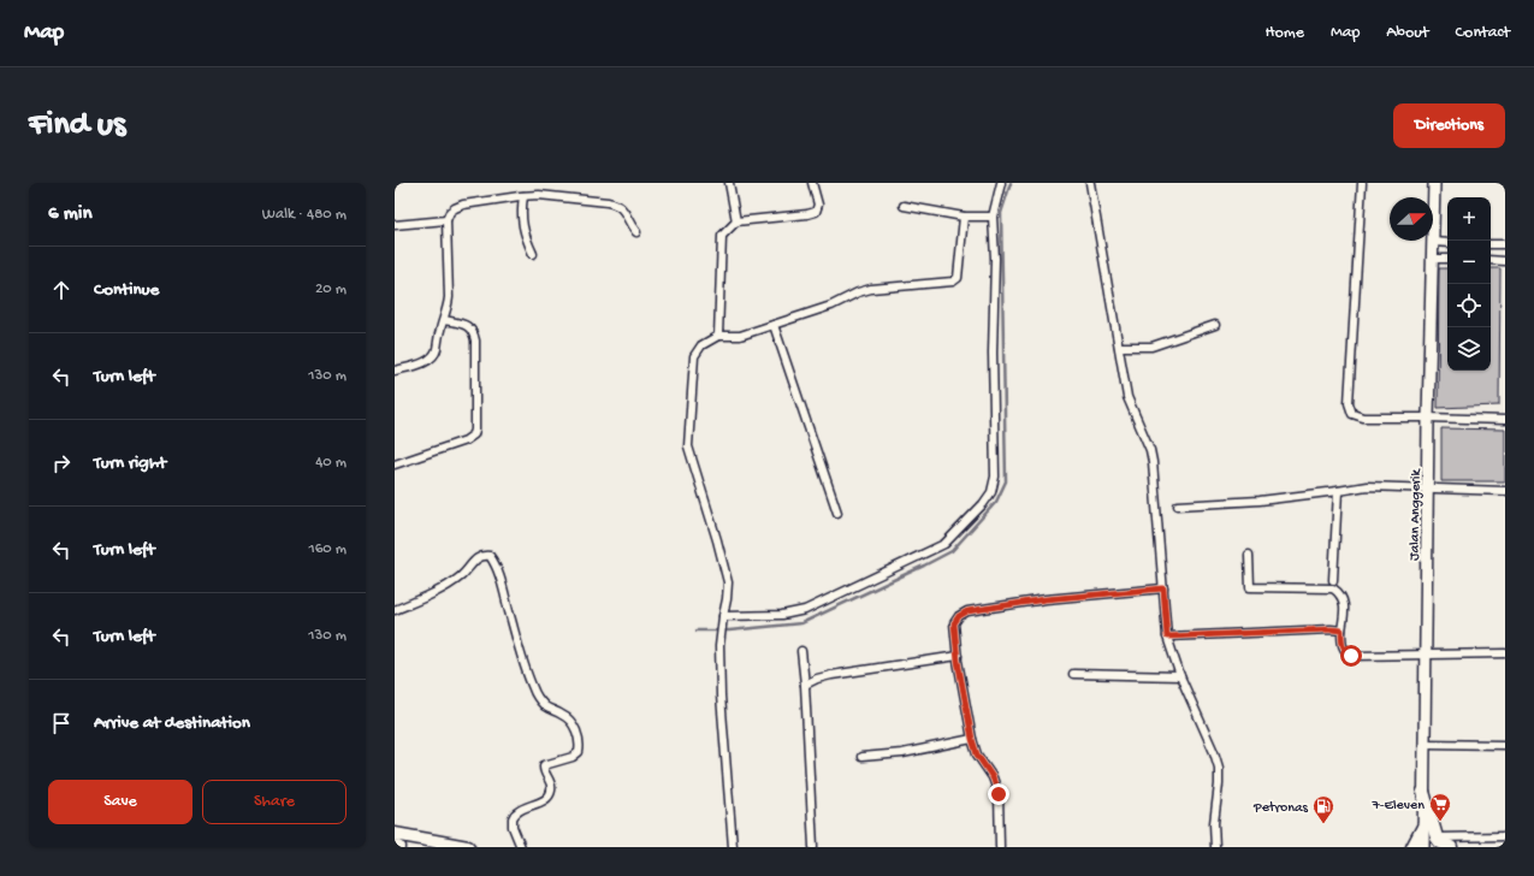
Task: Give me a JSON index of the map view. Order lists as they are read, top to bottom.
{
  "streets": {
    "main road": ["Jalan Anggerik"]
  },
  "places": {
    "supermarket": ["7-Eleven"],
    "fuel station": ["Petronas"]
  },
  "north": "right",
  "page": {
    "header": "Map",
    "nav": [
      "Home",
      "Map",
      "About",
      "Contact"
    ],
    "buttons": [
      "Directions",
      ["Save", "Share"]
    ],
    "title": "Find us",
    "heading": ["6 min", "Walk · 480 m"],
    "map_buttons": ["+", "−"],
    "list": [
      ["Continue", "20 m"],
      ["Turn left", "130 m"],
      ["Turn right", "40 m"],
      ["Turn left", "160 m"],
      ["Turn left", "130 m"],
      "Arrive at destination"
    ]
  }
}
